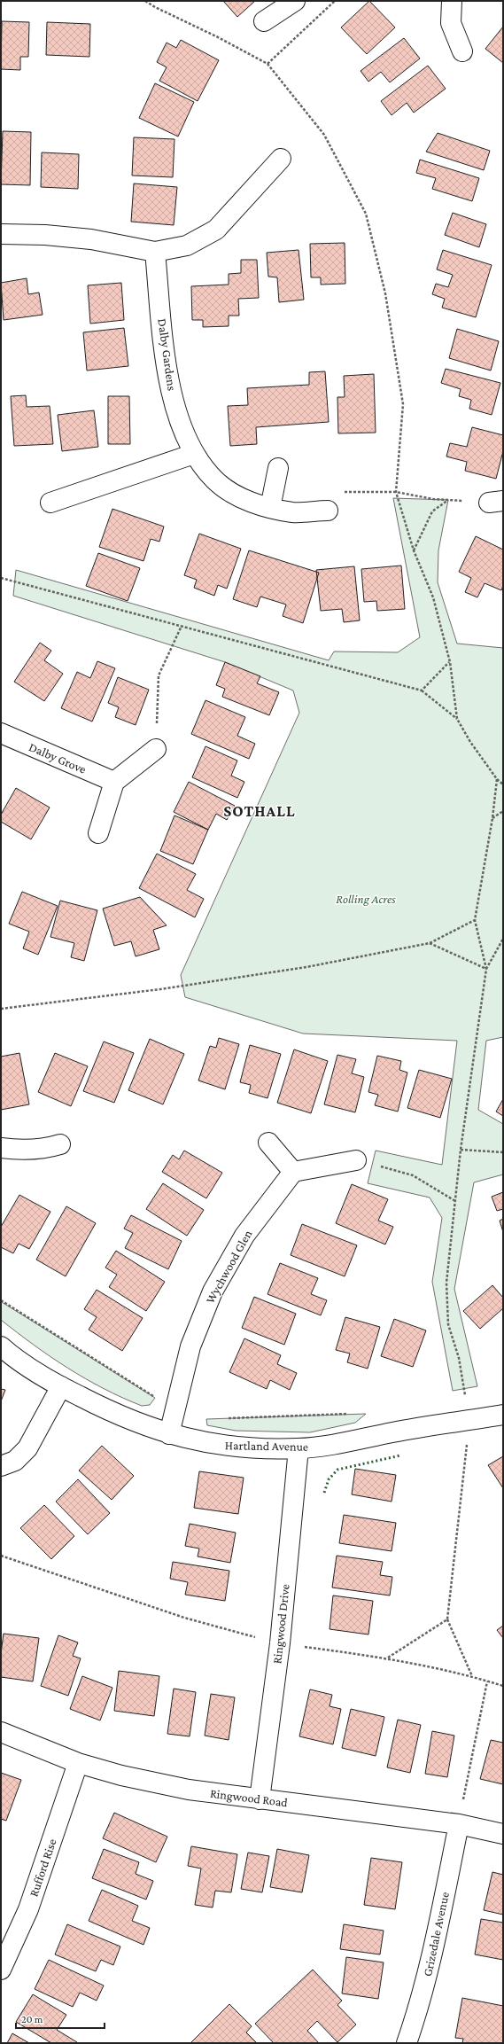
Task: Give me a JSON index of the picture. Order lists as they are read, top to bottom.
{
  "streets": {
    "street": [
      "Dalby Gardens",
      "Dalby Grove",
      "Wychwood Glen",
      "Hartland Avenue",
      "Ringwood Drive",
      "Ringwood Road",
      "Rufford Rise",
      "Grizedale Avenue"
    ]
  },
  "crossings": [
    ["Wychwood Glen", "Hartland Avenue"],
    ["Hartland Avenue", "Ringwood Drive"],
    ["Ringwood Drive", "Ringwood Road"],
    ["Ringwood Road", "Rufford Rise"],
    ["Ringwood Road", "Grizedale Avenue"]
  ],
  "districts": ["SOTHALL"],
  "parks": ["Rolling Acres"],
  "scale_bar": "20 m"
}
